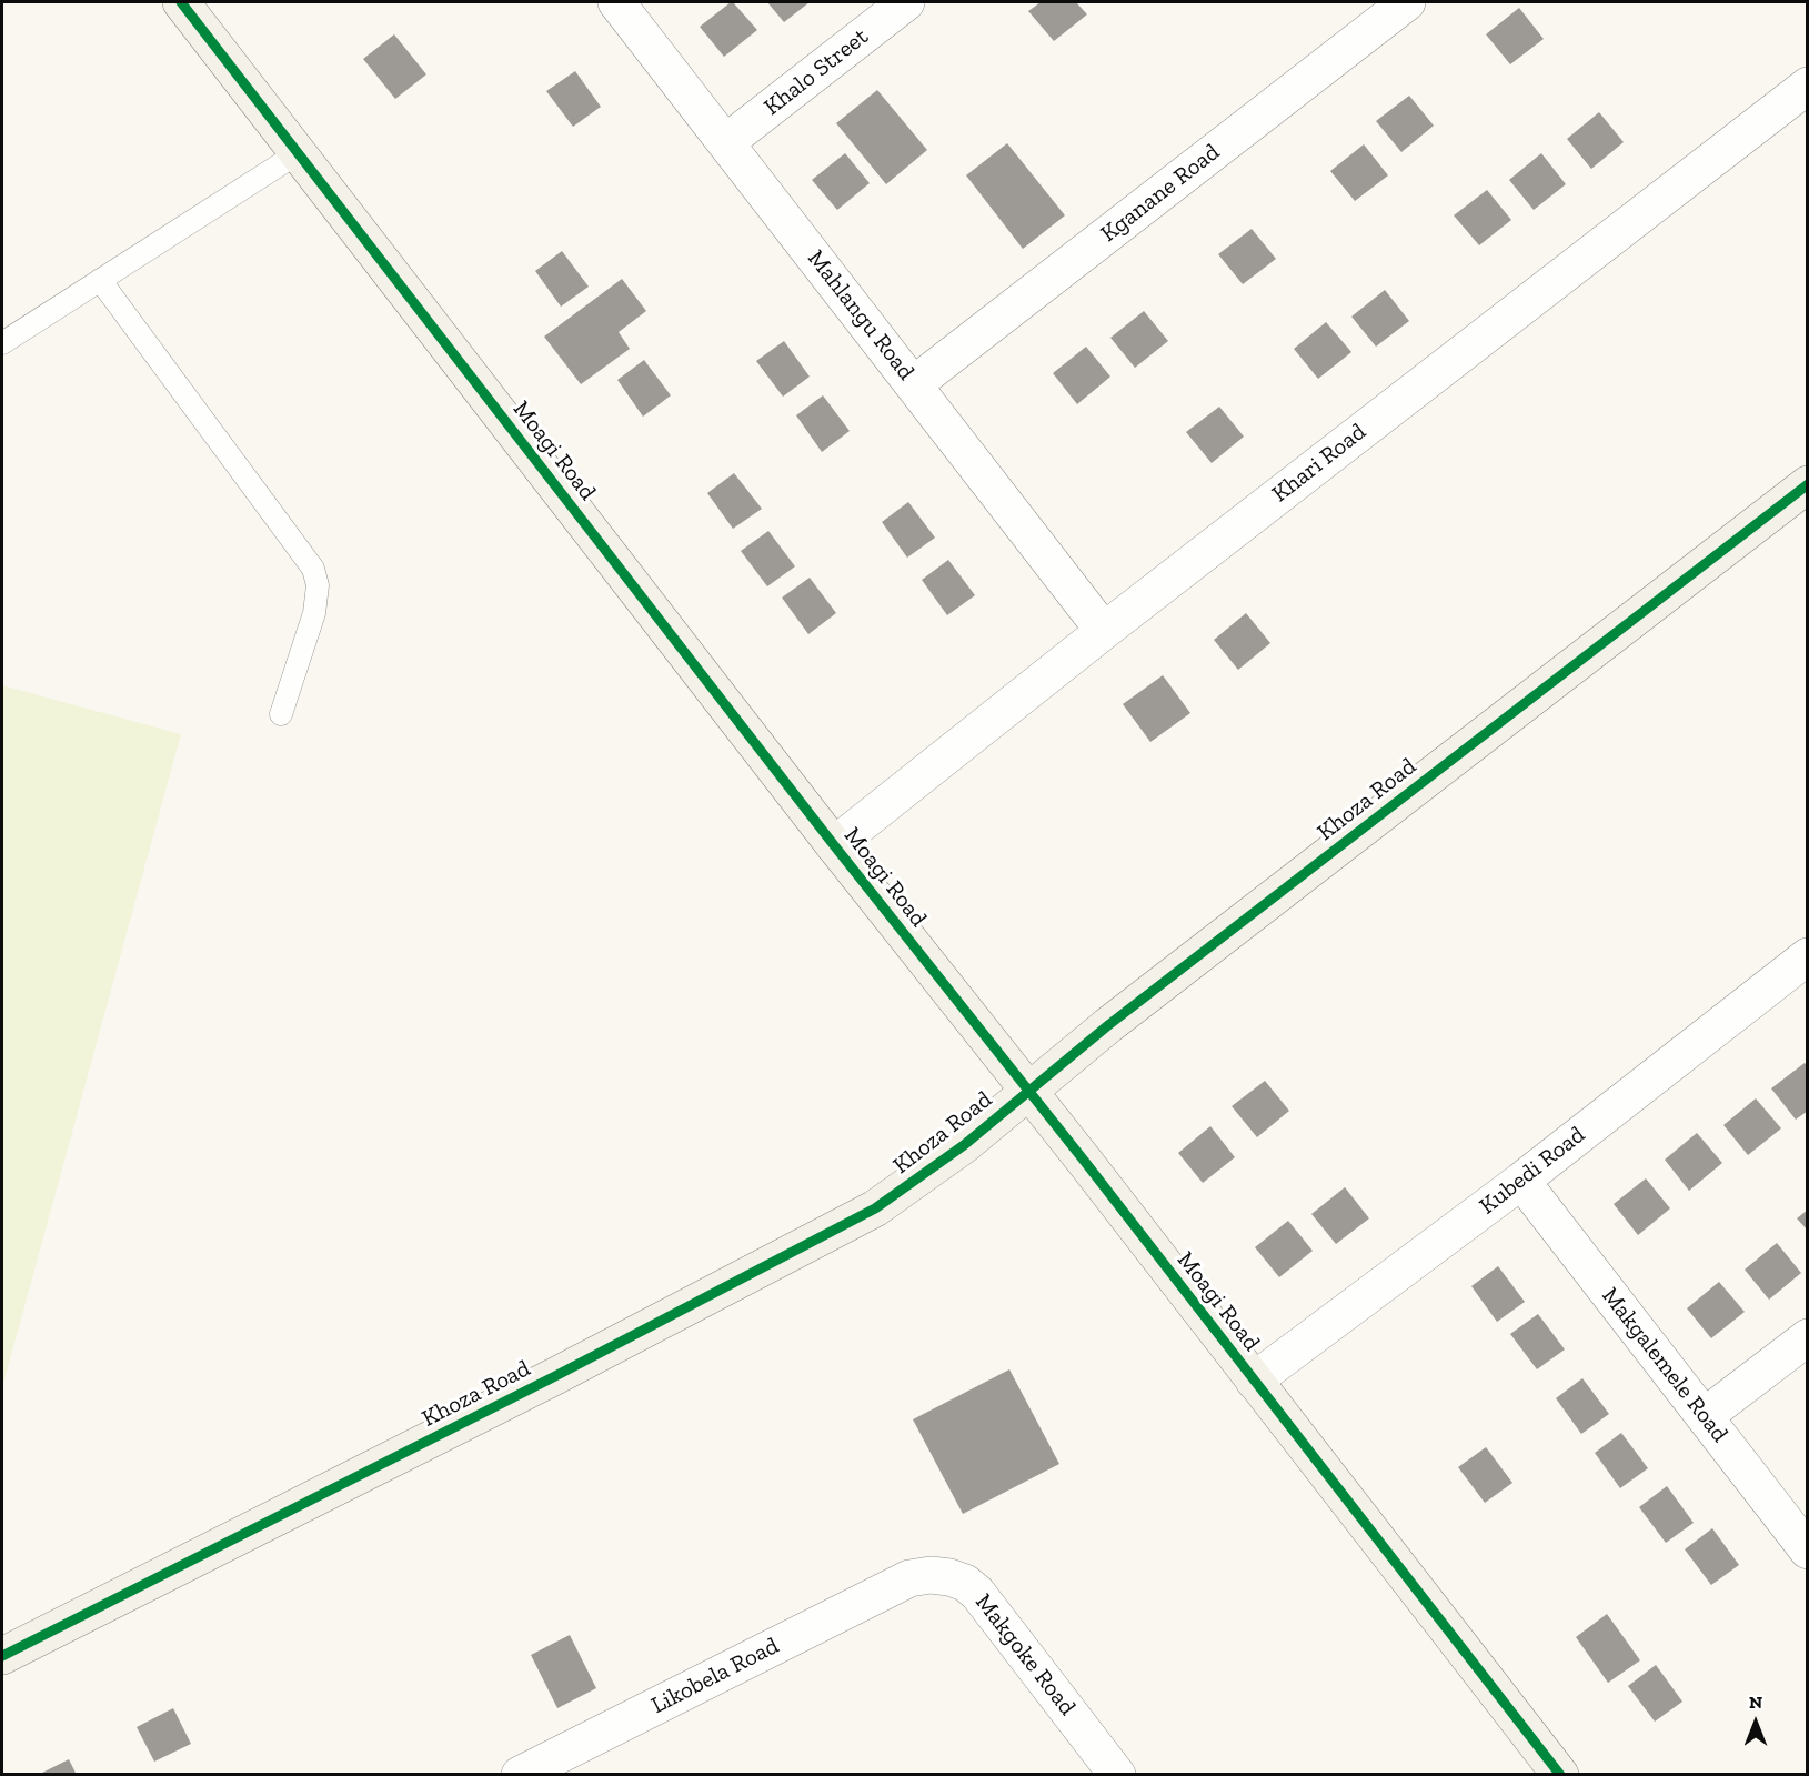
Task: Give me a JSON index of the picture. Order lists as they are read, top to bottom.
{
  "streets": {
    "street": [
      "Khalo Street",
      "Kganane Road",
      "Mahlangu Road",
      "Moagi Road",
      "Khari Road",
      "Khoza Road",
      "Kubedi Road",
      "Makgalemele Road",
      "Makgoke Road",
      "Likobela Road"
    ]
  },
  "crossings": [
    ["Khalo Street", "Mahlangu Road"],
    ["Kganane Road", "Mahlangu Road"],
    ["Mahlangu Road", "Khari Road"],
    ["Moagi Road", "Khari Road"],
    ["Moagi Road", "Khoza Road"],
    ["Moagi Road", "Kubedi Road"],
    ["Kubedi Road", "Makgalemele Road"],
    ["Makgoke Road", "Likobela Road"]
  ],
  "north": "top"
}
